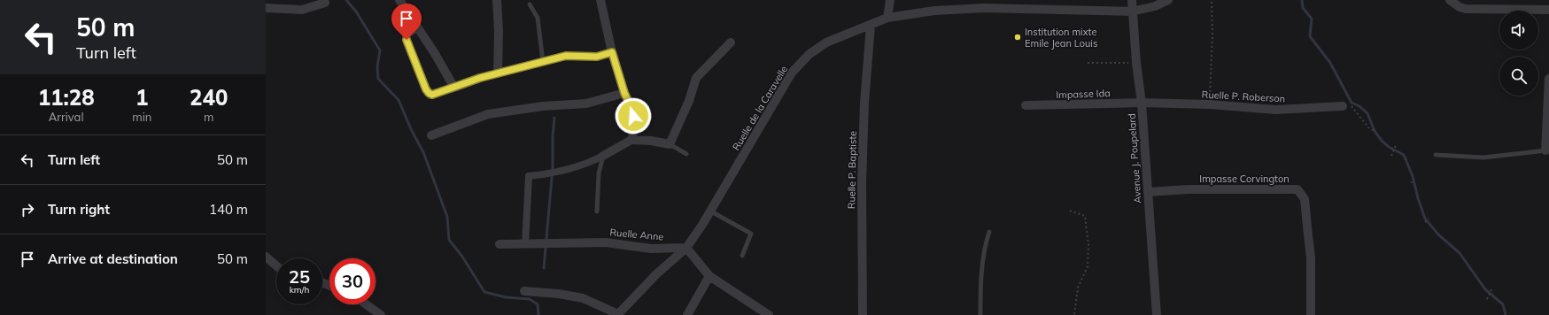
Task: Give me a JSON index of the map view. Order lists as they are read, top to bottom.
{
  "streets": {
    "street": [
      "Impasse Ida",
      "Ruelle P. Roberson",
      "Ruelle de la Caravelle",
      "Avenue J. Poupelard",
      "Ruelle P. Baptiste",
      "Impasse Corvington",
      "Ruelle Anne"
    ]
  },
  "crossings": [
    ["Impasse Ida", "Ruelle P. Roberson"],
    ["Impasse Ida", "Avenue J. Poupelard"],
    ["Ruelle P. Roberson", "Avenue J. Poupelard"],
    ["Ruelle de la Caravelle", "Avenue J. Poupelard"],
    ["Ruelle de la Caravelle", "Ruelle P. Baptiste"],
    ["Ruelle de la Caravelle", "Ruelle Anne"],
    ["Avenue J. Poupelard", "Impasse Corvington"]
  ],
  "places": ["Institution mixte Emile Jean Louis"],
  "page": {
    "turn": ["50 m", "Turn left"],
    "eta": [
      "11:28",
      "Arrival",
      "1",
      "min",
      "240",
      "m"
    ],
    "list": [
      {
        "name": "Turn left",
        "value": "50 m"
      },
      {
        "name": "Turn right",
        "value": "140 m"
      },
      {
        "name": "Arrive at destination",
        "value": "50 m"
      }
    ],
    "speed": "25 km/h",
    "limit": "30"
  }
}
